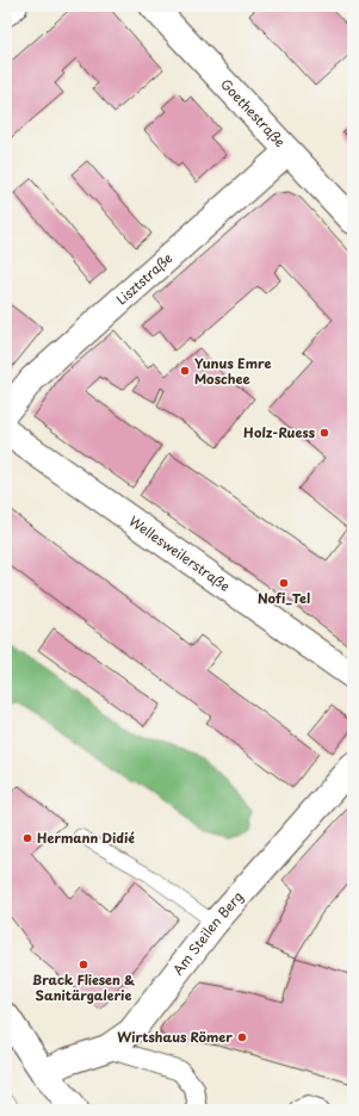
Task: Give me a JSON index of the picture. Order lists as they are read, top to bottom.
{
  "streets": {
    "street": [
      "Goethestraße",
      "Lisztstraße",
      "Wellesweilerstraße",
      "Am Steilen Berg"
    ]
  },
  "crossings": [
    ["Goethestraße", "Lisztstraße"]
  ],
  "places": [
    "Yunus Emre Moschee",
    "Holz-Ruess",
    "Nofi_Tel",
    "Hermann Didié",
    "Brack Fliesen & Sanitärgalerie",
    "Wirtshaus Römer"
  ]
}
